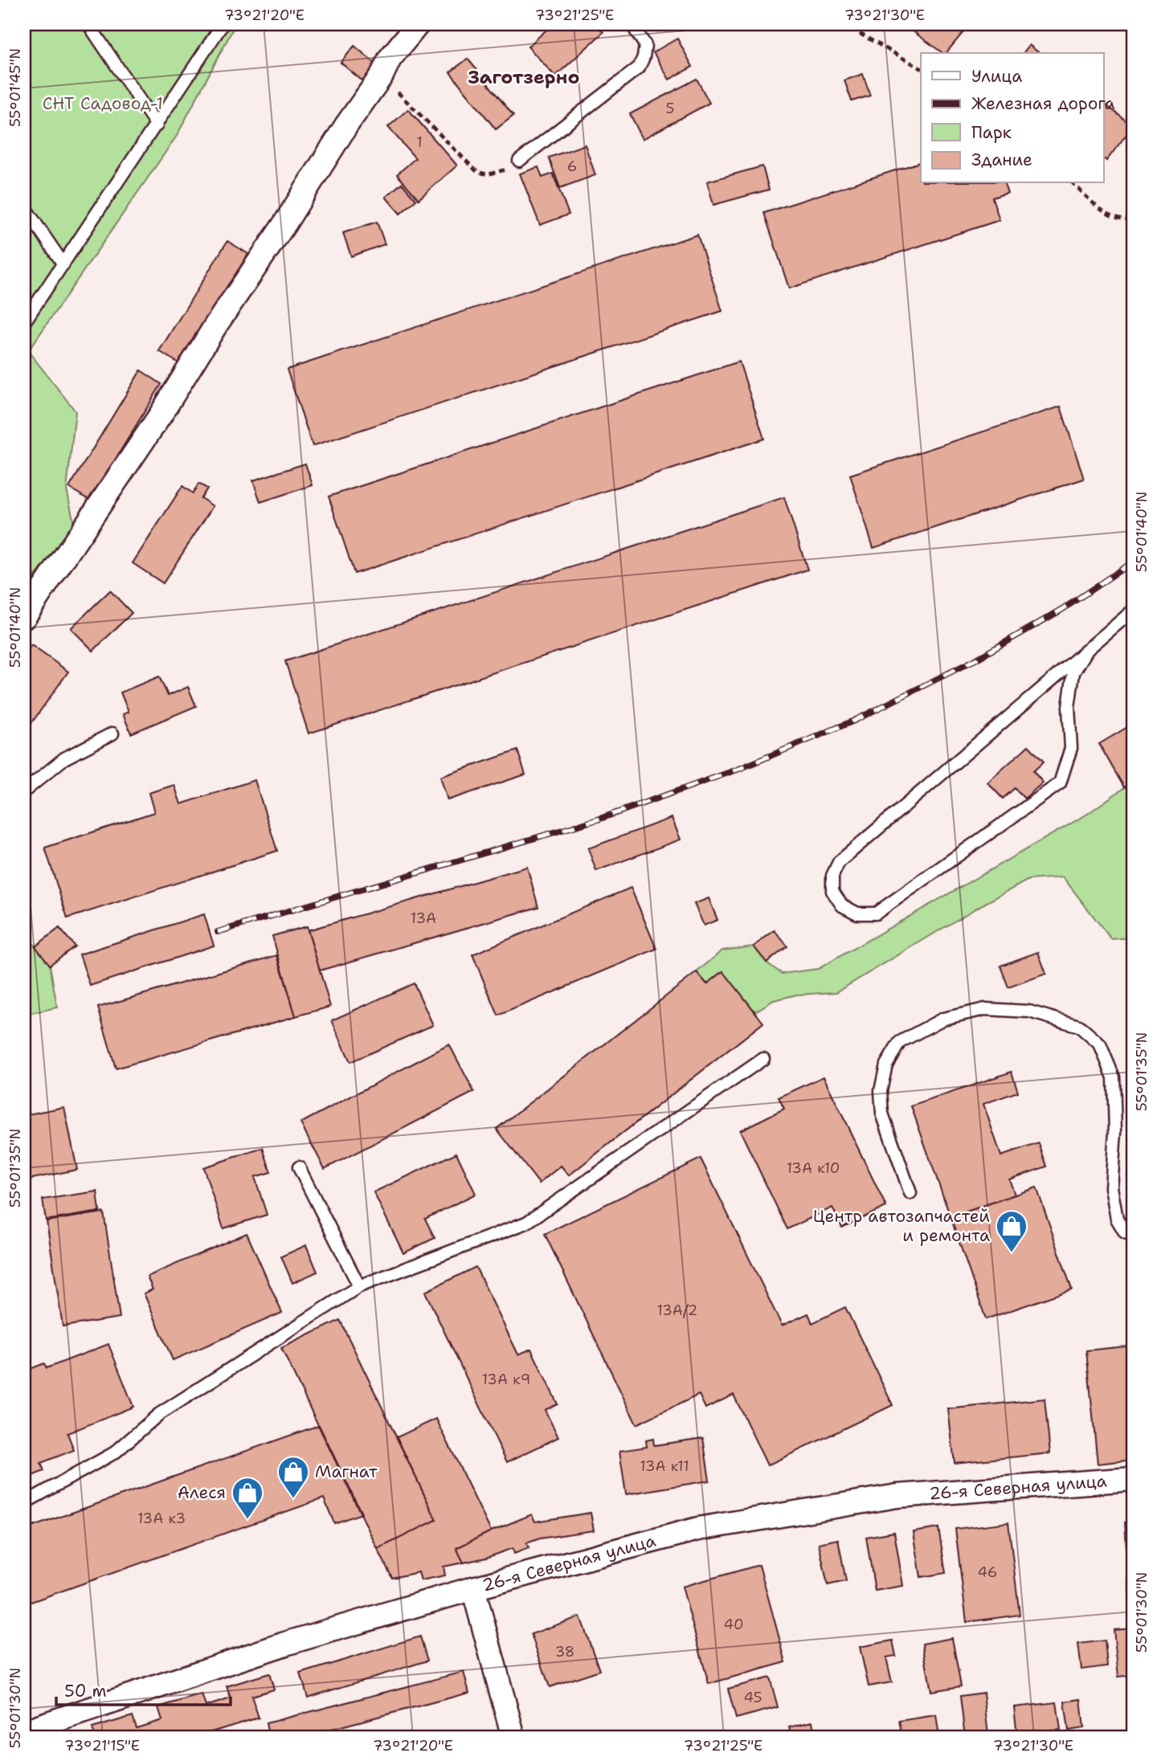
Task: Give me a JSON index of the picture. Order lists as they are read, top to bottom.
{
  "streets": {
    "street": ["26-я Северная улица"]
  },
  "districts": ["Заготзерно"],
  "parks": ["СНТ Садовод-1"],
  "places": {
    "shop": ["Центр автозапчастей и ремонта", "Магнат", "Алеся"]
  },
  "house_numbers": [
    "5",
    "1",
    "6",
    "13А",
    "13А к10",
    "13А/2",
    "13А к9",
    "13А к11",
    "13А к3",
    "46",
    "40",
    "38",
    "45"
  ],
  "legend": [
    "Улица",
    "Железная дорога",
    "Парк",
    "Здание"
  ],
  "scale_bar": "50 m",
  "coordinates": [
    "73°21'20\"E",
    "73°21'25\"E",
    "73°21'30\"E",
    "55°01'45\"N",
    "55°01'40\"N",
    "55°01'35\"N",
    "55°01'30\"N",
    "73°21'15\"E"
  ]
}
